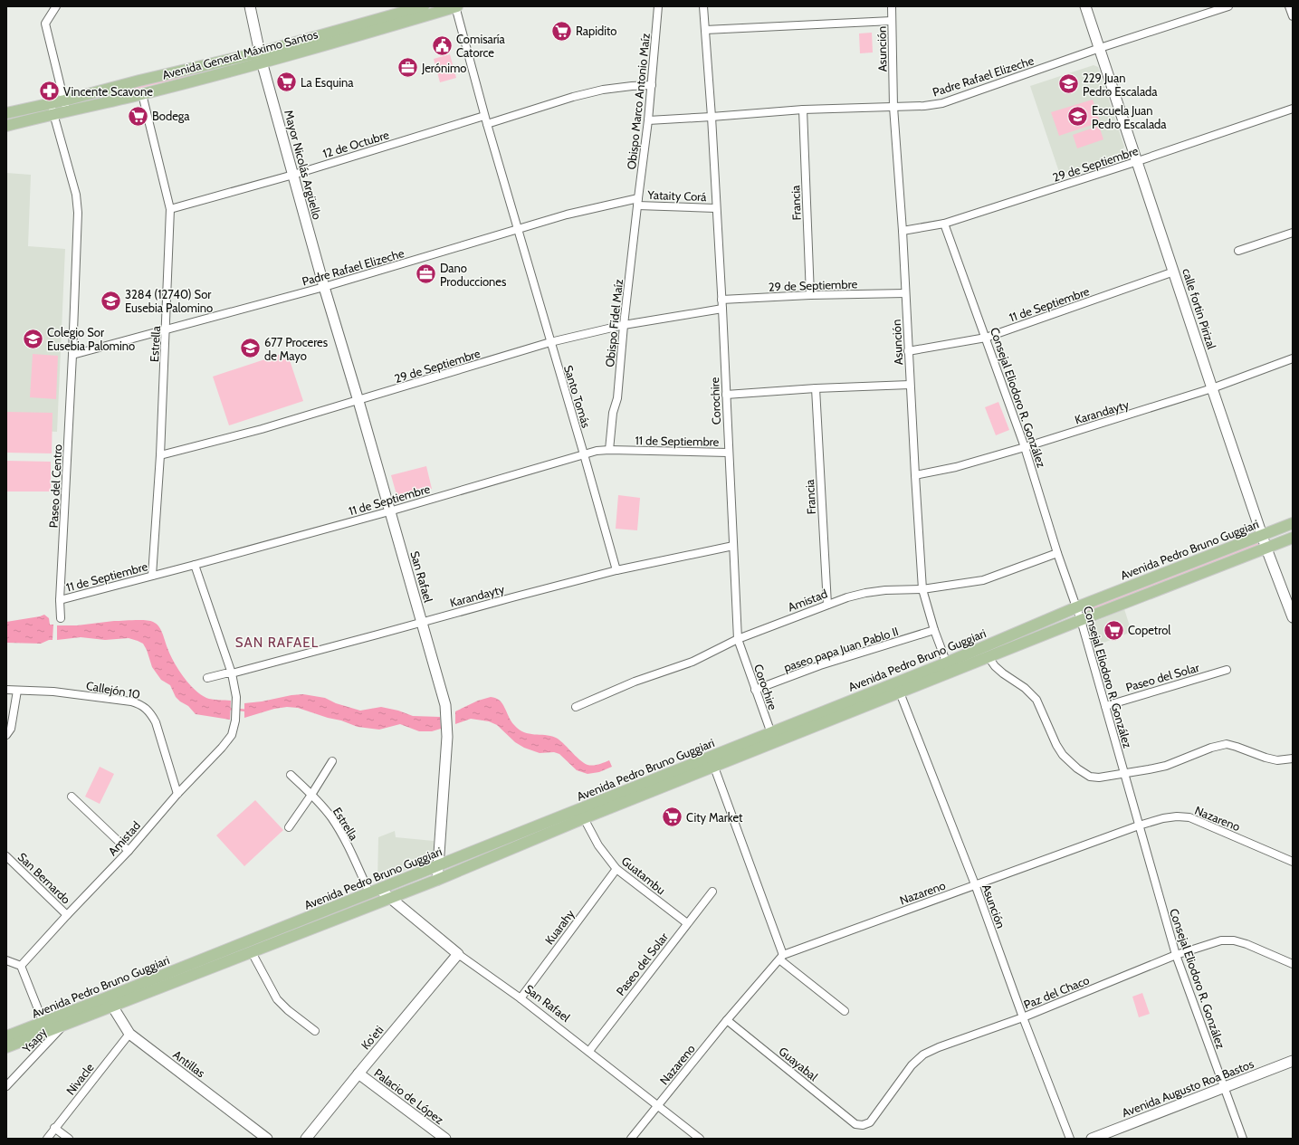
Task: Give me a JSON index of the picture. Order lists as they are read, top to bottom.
{
  "streets": {
    "main road": ["Avenida General Máximo Santos", "Avenida Pedro Bruno Guggiari"],
    "street": [
      "Asunción",
      "Padre Rafael Elizeche",
      "Obispo Marco Antonio Maíz",
      "12 de Octubre",
      "29 de Septiembre",
      "Mayor Nicolás Argüello",
      "Yataity Corá",
      "Francia",
      "11 de Septiembre",
      "calle fortin Pirizal",
      "Obispo Fidel Maíz",
      "Estrella",
      "Santo Tomás",
      "Consejal Eliodoro R. González",
      "Corochire",
      "Karandayty",
      "Paseo del Centro",
      "San Rafael",
      "Amistad",
      "paseo papa Juan Pablo II",
      "Paseo del Solar",
      "Callejón 10",
      "Nazareno",
      "Guatambu",
      "San Bernardo",
      "Kuarahy",
      "Paz del Chaco",
      "Ko'eti",
      "Ysapy",
      "Antillas",
      "Guayabal",
      "Nivacle",
      "Avenida Augusto Roa Bastos",
      "Palacio de López"
    ]
  },
  "crossings": [
    ["Asunción", "Padre Rafael Elizeche"],
    ["Asunción", "29 de Septiembre"],
    ["Asunción", "11 de Septiembre"],
    ["Asunción", "Karandayty"],
    ["Asunción", "Avenida Pedro Bruno Guggiari"],
    ["Asunción", "Amistad"],
    ["Asunción", "paseo papa Juan Pablo II"],
    ["Asunción", "Nazareno"],
    ["Asunción", "Paz del Chaco"],
    ["Avenida General Máximo Santos", "Mayor Nicolás Argüello"],
    ["Avenida General Máximo Santos", "Estrella"],
    ["Avenida General Máximo Santos", "Santo Tomás"],
    ["Avenida General Máximo Santos", "Paseo del Centro"],
    ["Padre Rafael Elizeche", "Obispo Marco Antonio Maíz"],
    ["Padre Rafael Elizeche", "Mayor Nicolás Argüello"],
    ["Padre Rafael Elizeche", "Yataity Corá"],
    ["Padre Rafael Elizeche", "Francia"],
    ["Padre Rafael Elizeche", "calle fortin Pirizal"],
    ["Padre Rafael Elizeche", "Obispo Fidel Maíz"],
    ["Padre Rafael Elizeche", "Estrella"],
    ["Padre Rafael Elizeche", "Santo Tomás"],
    ["Padre Rafael Elizeche", "Corochire"],
    ["Padre Rafael Elizeche", "Paseo del Centro"],
    ["Padre Rafael Elizeche", "San Rafael"],
    ["Obispo Marco Antonio Maíz", "Yataity Corá"],
    ["Obispo Marco Antonio Maíz", "Obispo Fidel Maíz"],
    ["12 de Octubre", "Mayor Nicolás Argüello"],
    ["12 de Octubre", "Estrella"],
    ["12 de Octubre", "Santo Tomás"],
    ["29 de Septiembre", "Francia"],
    ["29 de Septiembre", "calle fortin Pirizal"],
    ["29 de Septiembre", "Obispo Fidel Maíz"],
    ["29 de Septiembre", "Estrella"],
    ["29 de Septiembre", "Santo Tomás"],
    ["29 de Septiembre", "Consejal Eliodoro R. González"],
    ["29 de Septiembre", "Corochire"],
    ["29 de Septiembre", "San Rafael"],
    ["Mayor Nicolás Argüello", "San Rafael"],
    ["Yataity Corá", "Obispo Fidel Maíz"],
    ["Yataity Corá", "Corochire"],
    ["Francia", "Amistad"],
    ["11 de Septiembre", "calle fortin Pirizal"],
    ["11 de Septiembre", "Obispo Fidel Maíz"],
    ["11 de Septiembre", "Estrella"],
    ["11 de Septiembre", "Santo Tomás"],
    ["11 de Septiembre", "Consejal Eliodoro R. González"],
    ["11 de Septiembre", "Corochire"],
    ["11 de Septiembre", "Paseo del Centro"],
    ["11 de Septiembre", "San Rafael"],
    ["calle fortin Pirizal", "Karandayty"],
    ["calle fortin Pirizal", "Avenida Pedro Bruno Guggiari"],
    ["Estrella", "Avenida Pedro Bruno Guggiari"],
    ["Estrella", "San Rafael"],
    ["Santo Tomás", "Karandayty"],
    ["Consejal Eliodoro R. González", "Karandayty"],
    ["Consejal Eliodoro R. González", "Avenida Pedro Bruno Guggiari"],
    ["Consejal Eliodoro R. González", "Amistad"],
    ["Consejal Eliodoro R. González", "Paseo del Solar"],
    ["Consejal Eliodoro R. González", "Nazareno"],
    ["Consejal Eliodoro R. González", "Paz del Chaco"],
    ["Consejal Eliodoro R. González", "Avenida Augusto Roa Bastos"],
    ["Corochire", "Karandayty"],
    ["Corochire", "Avenida Pedro Bruno Guggiari"],
    ["Corochire", "Amistad"],
    ["Corochire", "paseo papa Juan Pablo II"],
    ["Karandayty", "San Rafael"],
    ["Karandayty", "Amistad"],
    ["Avenida Pedro Bruno Guggiari", "San Rafael"],
    ["Avenida Pedro Bruno Guggiari", "Guatambu"],
    ["Avenida Pedro Bruno Guggiari", "Ysapy"],
    ["Avenida Pedro Bruno Guggiari", "Antillas"],
    ["San Rafael", "Paseo del Solar"],
    ["San Rafael", "Nazareno"],
    ["San Rafael", "Kuarahy"],
    ["San Rafael", "Ko'eti"],
    ["Amistad", "Callejón 10"],
    ["Amistad", "San Bernardo"],
    ["Paseo del Solar", "Guatambu"],
    ["Nazareno", "Guayabal"],
    ["Guatambu", "Kuarahy"],
    ["Paz del Chaco", "Guayabal"],
    ["Ko'eti", "Palacio de López"],
    ["Antillas", "Nivacle"]
  ],
  "districts": ["SAN RAFAEL"],
  "places": {
    "supermarket": [
      "Rapidito",
      "La Esquina",
      "Bodega",
      "Copetrol",
      "City Market"
    ],
    "public building": ["Comisaría Catorce"],
    "office": ["Jerónimo", "Dano Producciones"],
    "school or university": [
      "229 Juan Pedro Escalada",
      "Escuela Juan Pedro Escalada",
      "3284 (12740) Sor Eusebia Palomino",
      "Colegio Sor Eusebia Palomino",
      "677 Proceres de Mayo"
    ],
    "pharmacy": ["Vincente Scavone"]
  }
}
